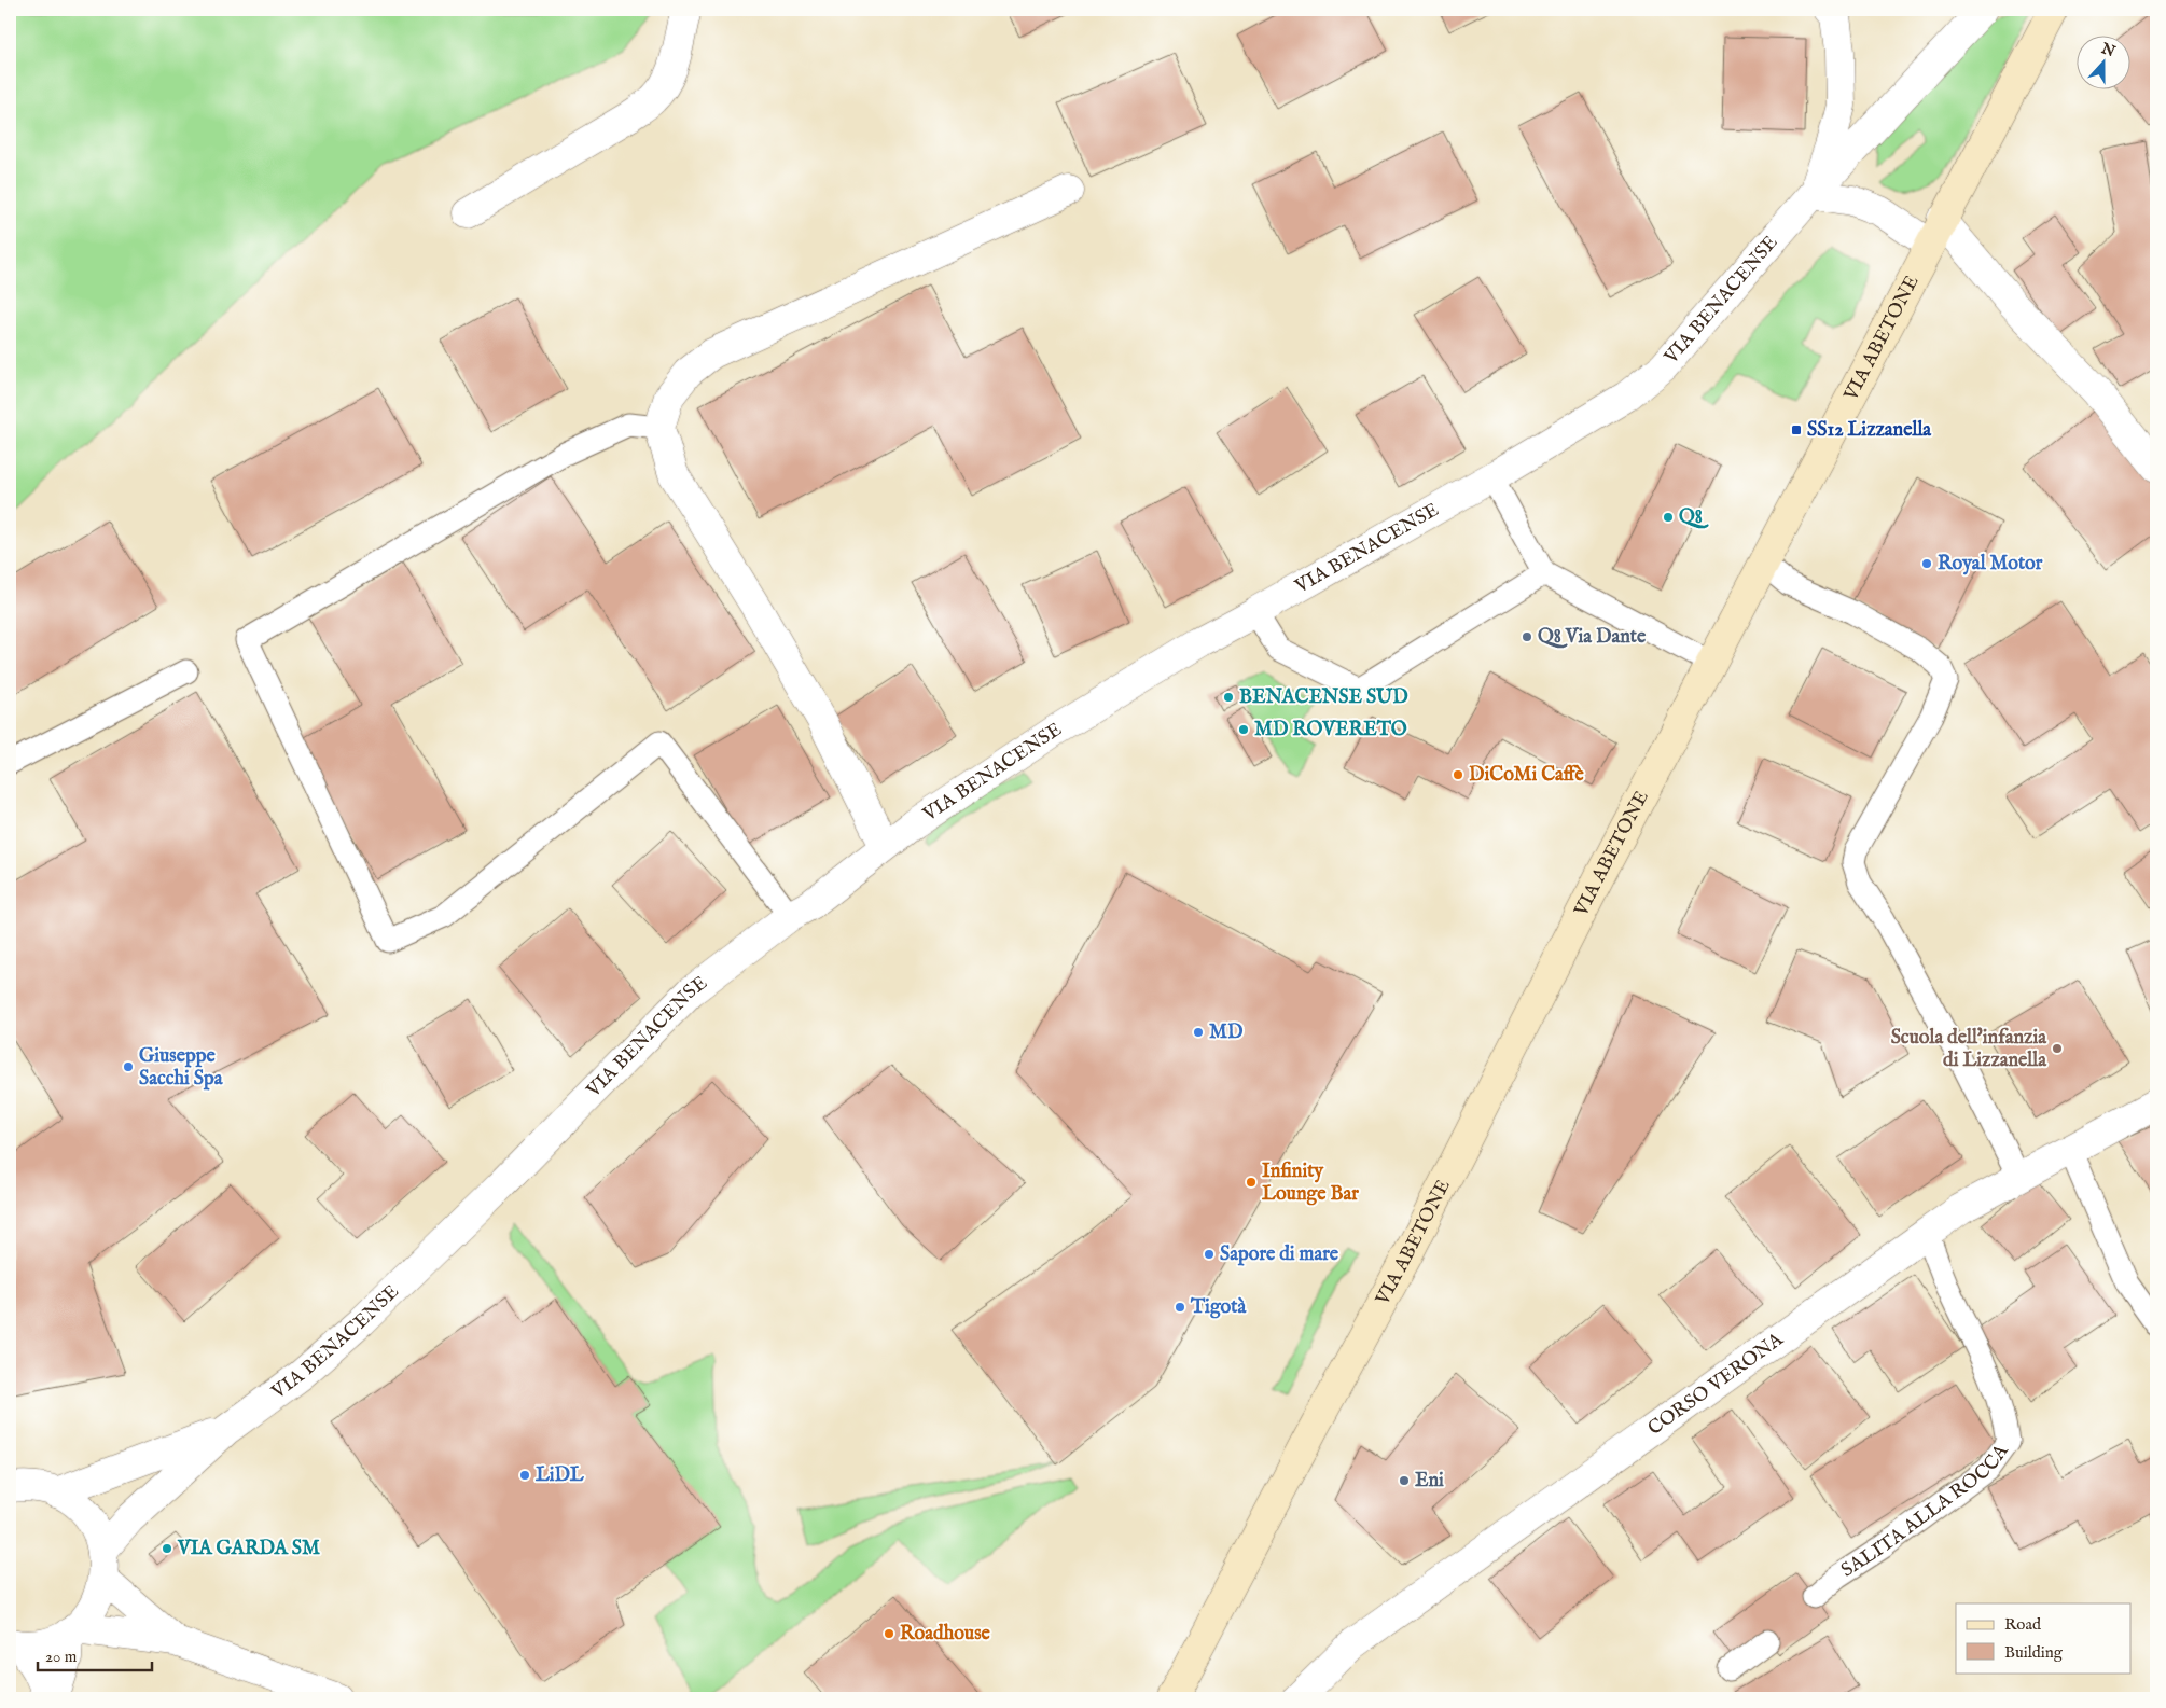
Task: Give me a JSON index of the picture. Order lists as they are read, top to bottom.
{
  "streets": {
    "main road": ["VIA ABETONE"],
    "street": ["VIA BENACENSE", "CORSO VERONA"],
    "lane": ["SALITA ALLA ROCCA"]
  },
  "crossings": [
    ["CORSO VERONA", "SALITA ALLA ROCCA"]
  ],
  "places": {
    "transit": ["SS12 Lizzanella"],
    "other": [
      "Q8",
      "Royal Motor",
      "Q8 Via Dante",
      "BENACENSE SUD",
      "MD ROVERETO",
      "DiCoMi Caffè",
      "MD",
      "Scuola dell'infanzia di Lizzanella",
      "Giuseppe Sacchi Spa",
      "Infinity Lounge Bar",
      "Sapore di mare",
      "Tigotà",
      "LiDL",
      "Eni",
      "VIA GARDA SM",
      "Roadhouse"
    ]
  },
  "legend": ["Road", "Building"],
  "scale_bar": "20 m",
  "north": "top"
}
